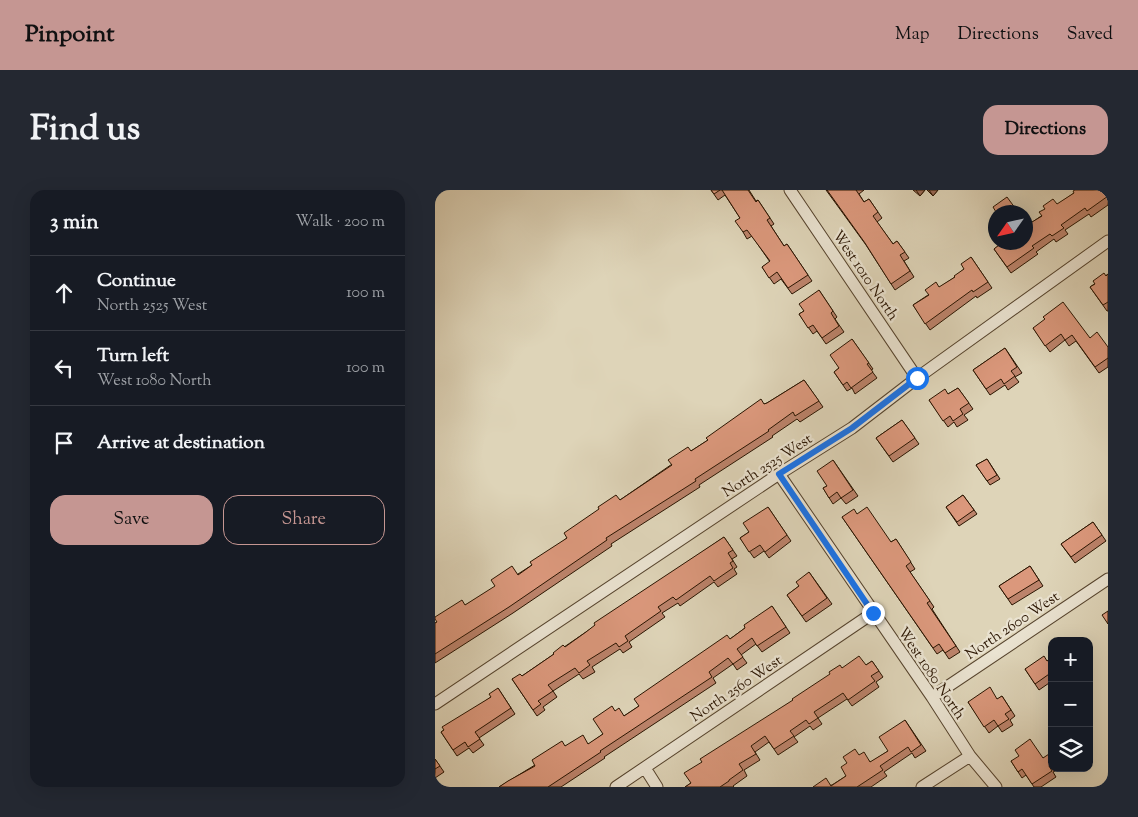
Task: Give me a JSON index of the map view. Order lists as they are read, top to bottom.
{
  "streets": {
    "street": [
      "West 1010 North",
      "North 2525 West",
      "North 2600 West",
      "West 1080 North",
      "North 2560 West"
    ]
  },
  "crossings": [
    ["West 1010 North", "North 2525 West"],
    ["North 2525 West", "West 1080 North"],
    ["North 2600 West", "West 1080 North"],
    ["West 1080 North", "North 2560 West"]
  ],
  "north": "bottom left",
  "page": {
    "header": "Pinpoint",
    "nav": ["Map", "Directions", "Saved"],
    "title": "Find us",
    "buttons": [
      "Directions",
      ["Save", "Share"]
    ],
    "heading": ["3 min", "Walk · 200 m"],
    "list": [
      ["Continue", "North 2525 West", "100 m"],
      ["Turn left", "West 1080 North", "100 m"],
      "Arrive at destination"
    ],
    "map_buttons": ["+", "−"]
  }
}
